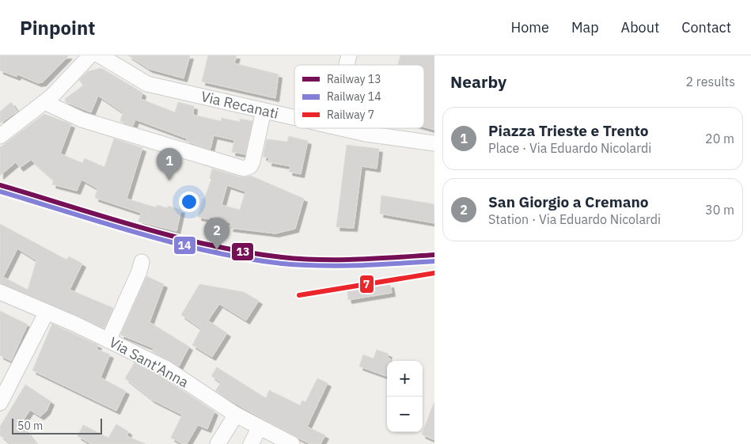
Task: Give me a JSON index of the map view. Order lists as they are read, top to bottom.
{
  "streets": {
    "street": ["Via Recanati", "Via Sant'Anna"]
  },
  "lines": ["rail line 13", "rail line 14", "rail line 7"],
  "legend": ["Railway 13", "Railway 14", "Railway 7"],
  "scale_bar": "50 m",
  "page": {
    "header": "Pinpoint",
    "nav": [
      "Home",
      "Map",
      "About",
      "Contact"
    ],
    "heading": ["Nearby", "2 results"],
    "list": [
      {
        "mark": "1",
        "name": "Piazza Trieste e Trento",
        "note": "Place · Via Eduardo Nicolardi",
        "value": "20 m"
      },
      {
        "mark": "2",
        "name": "San Giorgio a Cremano",
        "note": "Station · Via Eduardo Nicolardi",
        "value": "30 m"
      }
    ],
    "pins": ["1", "2"],
    "map_buttons": ["+", "−"],
    "scale": "50 m"
  }
}
